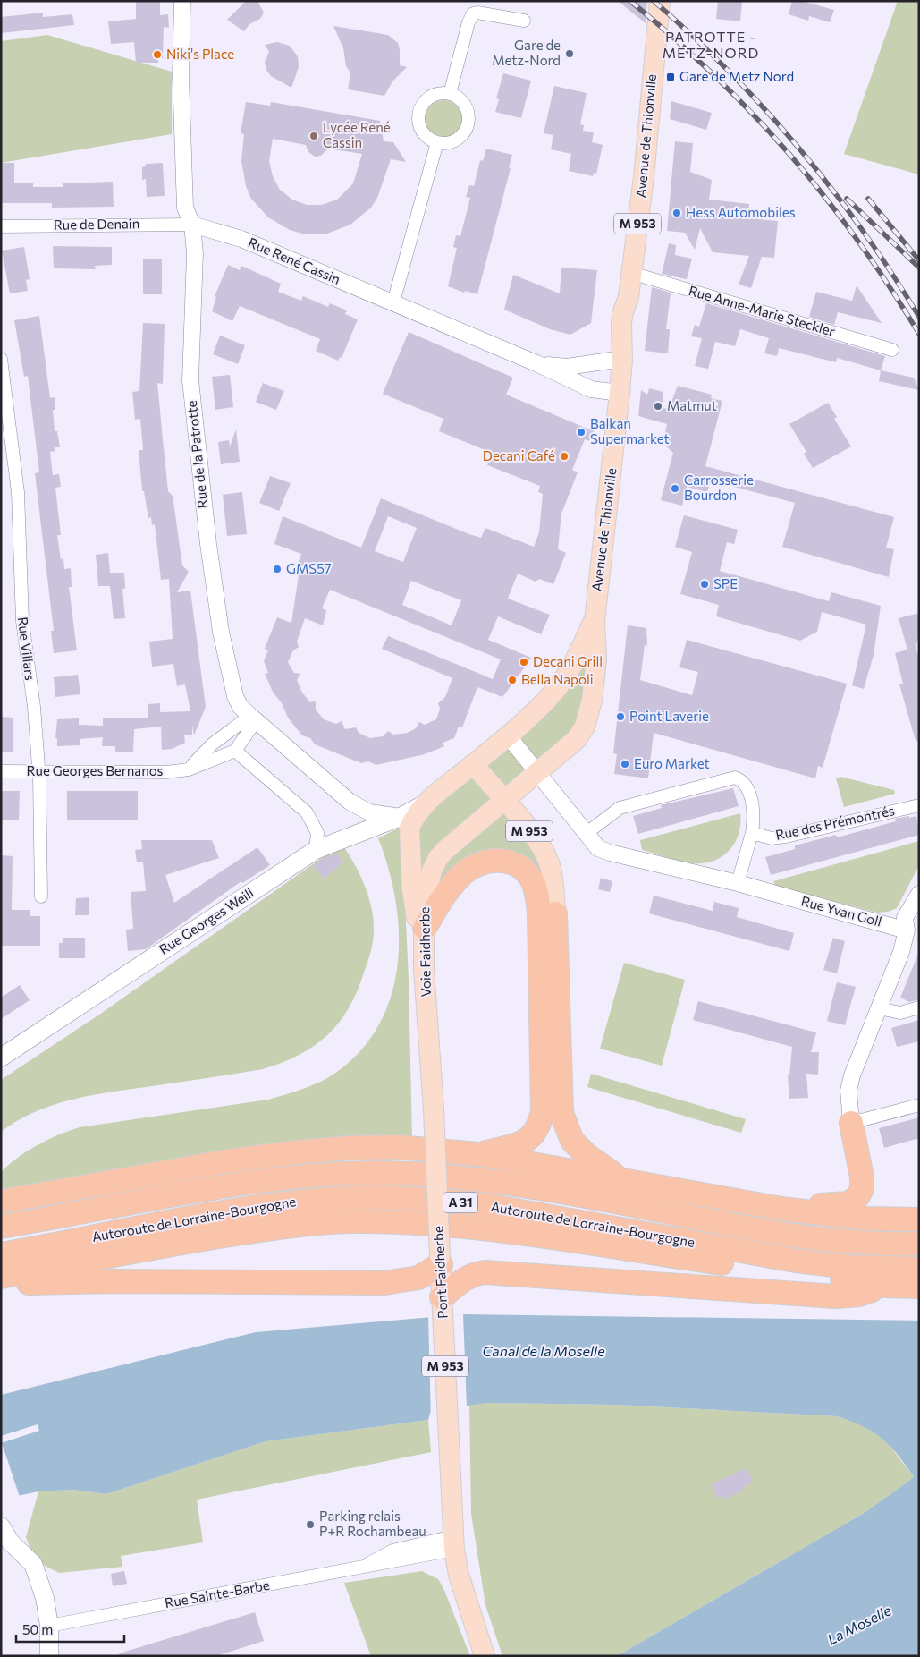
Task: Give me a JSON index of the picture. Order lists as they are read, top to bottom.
{
  "streets": {
    "highway": ["A 31", "Autoroute de Lorraine-Bourgogne"],
    "main road": [
      "Avenue de Thionville",
      "M 953",
      "Rue Georges Weill",
      "Voie Faidherbe",
      "Pont Faidherbe"
    ],
    "street": [
      "Rue de Denain",
      "Rue René Cassin",
      "Rue Anne-Marie Steckler",
      "Rue de la Patrotte",
      "Rue Villars",
      "Rue Georges Bernanos",
      "Rue des Prémontrés",
      "Rue Yvan Goll",
      "Rue Sainte-Barbe"
    ]
  },
  "crossings": [
    ["Avenue de Thionville", "M 953"],
    ["Avenue de Thionville", "Rue René Cassin"],
    ["Avenue de Thionville", "Rue Anne-Marie Steckler"],
    ["M 953", "Rue Yvan Goll"],
    ["M 953", "Rue Georges Weill"],
    ["M 953", "Voie Faidherbe"],
    ["M 953", "Pont Faidherbe"],
    ["M 953", "Rue Sainte-Barbe"],
    ["Rue de Denain", "Rue René Cassin"],
    ["Rue de Denain", "Rue de la Patrotte"],
    ["Rue René Cassin", "Rue de la Patrotte"],
    ["Rue de la Patrotte", "Rue Georges Weill"],
    ["Rue Villars", "Rue Georges Bernanos"],
    ["Voie Faidherbe", "Pont Faidherbe"]
  ],
  "districts": ["PATROTTE - METZ-NORD"],
  "water": ["Canal de la Moselle", "La Moselle"],
  "places": {
    "other": [
      "Gare de Metz-Nord",
      "Niki's Place",
      "Lycée René Cassin",
      "Hess Automobiles",
      "Matmut",
      "Balkan Supermarket",
      "Decani Café",
      "Carrosserie Bourdon",
      "GMS57",
      "SPE",
      "Decani Grill",
      "Bella Napoli",
      "Point Laverie",
      "Euro Market",
      "Parking relais P+R Rochambeau"
    ],
    "transit": ["Gare de Metz Nord"]
  },
  "scale_bar": "50 m"
}
